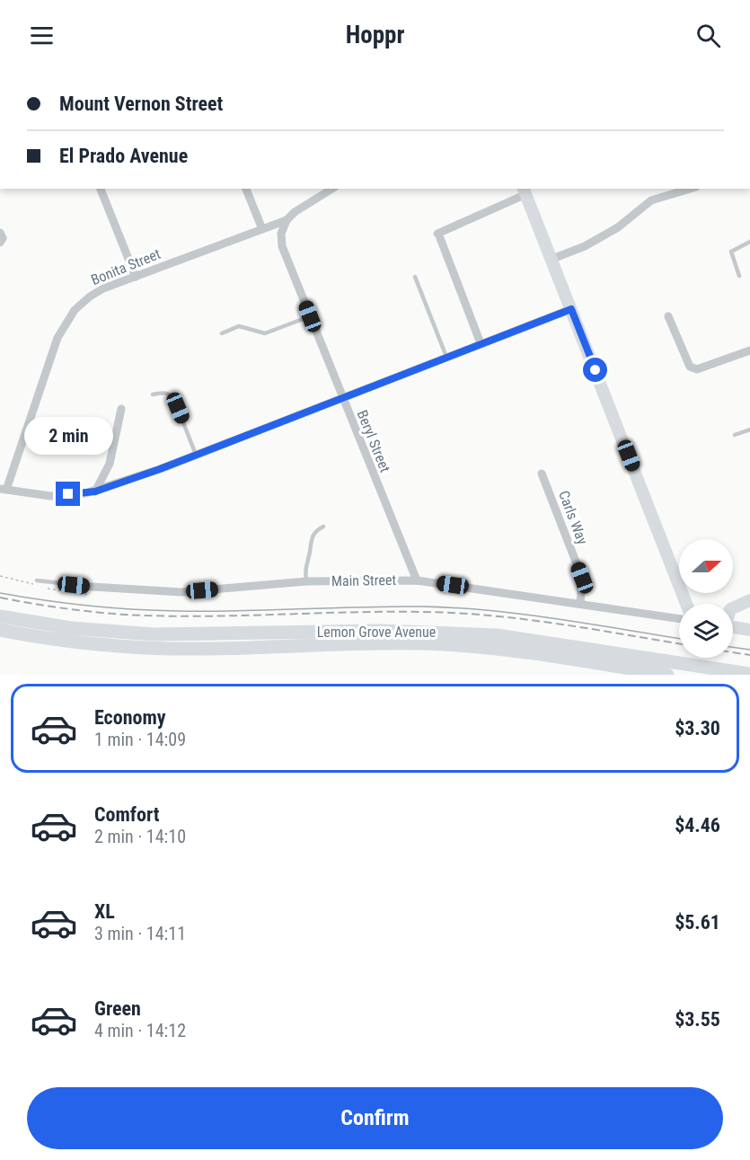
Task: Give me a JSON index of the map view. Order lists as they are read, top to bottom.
{
  "streets": {
    "main road": ["Lemon Grove Avenue"],
    "street": [
      "Bonita Street",
      "Beryl Street",
      "Carls Way",
      "Main Street"
    ]
  },
  "crossings": [
    ["Bonita Street", "Beryl Street"],
    ["Beryl Street", "Main Street"],
    ["Carls Way", "Main Street"]
  ],
  "north": "right",
  "page": {
    "header": "Hoppr",
    "banner": ["Mount Vernon Street", "El Prado Avenue"],
    "bubble": "2 min",
    "list": [
      {
        "name": "Economy",
        "note": "1 min · 14:09",
        "value": "$3.30"
      },
      {
        "name": "Comfort",
        "note": "2 min · 14:10",
        "value": "$4.46"
      },
      {
        "name": "XL",
        "note": "3 min · 14:11",
        "value": "$5.61"
      },
      {
        "name": "Green",
        "note": "4 min · 14:12",
        "value": "$3.55"
      }
    ],
    "buttons": "Confirm"
  }
}
